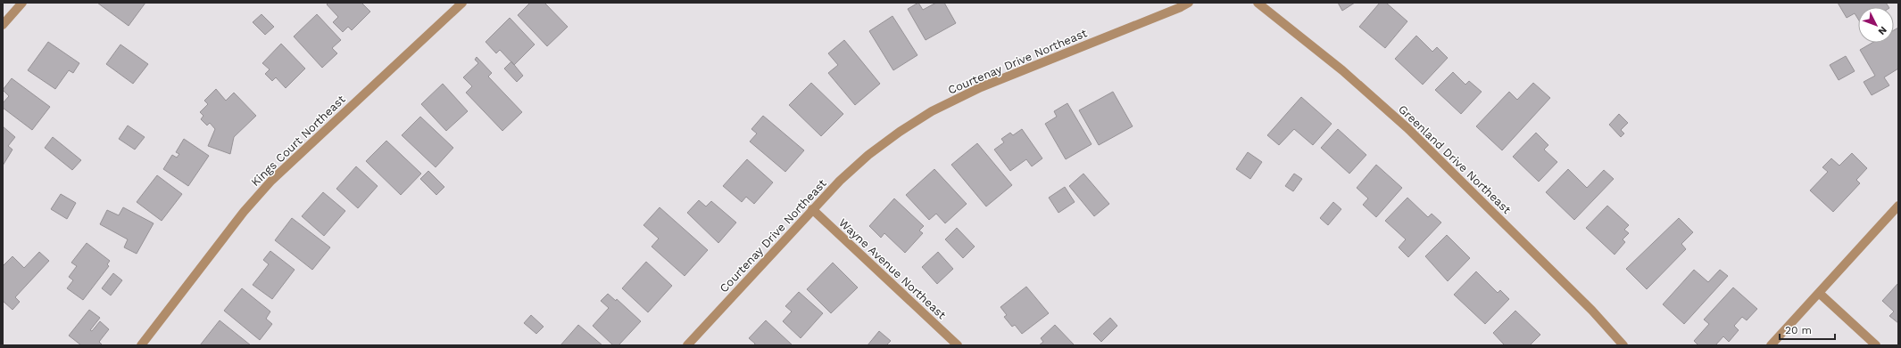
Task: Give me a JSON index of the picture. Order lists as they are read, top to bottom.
{
  "streets": {
    "street": [
      "Courtenay Drive Northeast",
      "Kings Court Northeast",
      "Greenland Drive Northeast",
      "Wayne Avenue Northeast"
    ]
  },
  "crossings": [
    ["Courtenay Drive Northeast", "Wayne Avenue Northeast"]
  ],
  "scale_bar": "20 m",
  "north": "bottom right"
}
